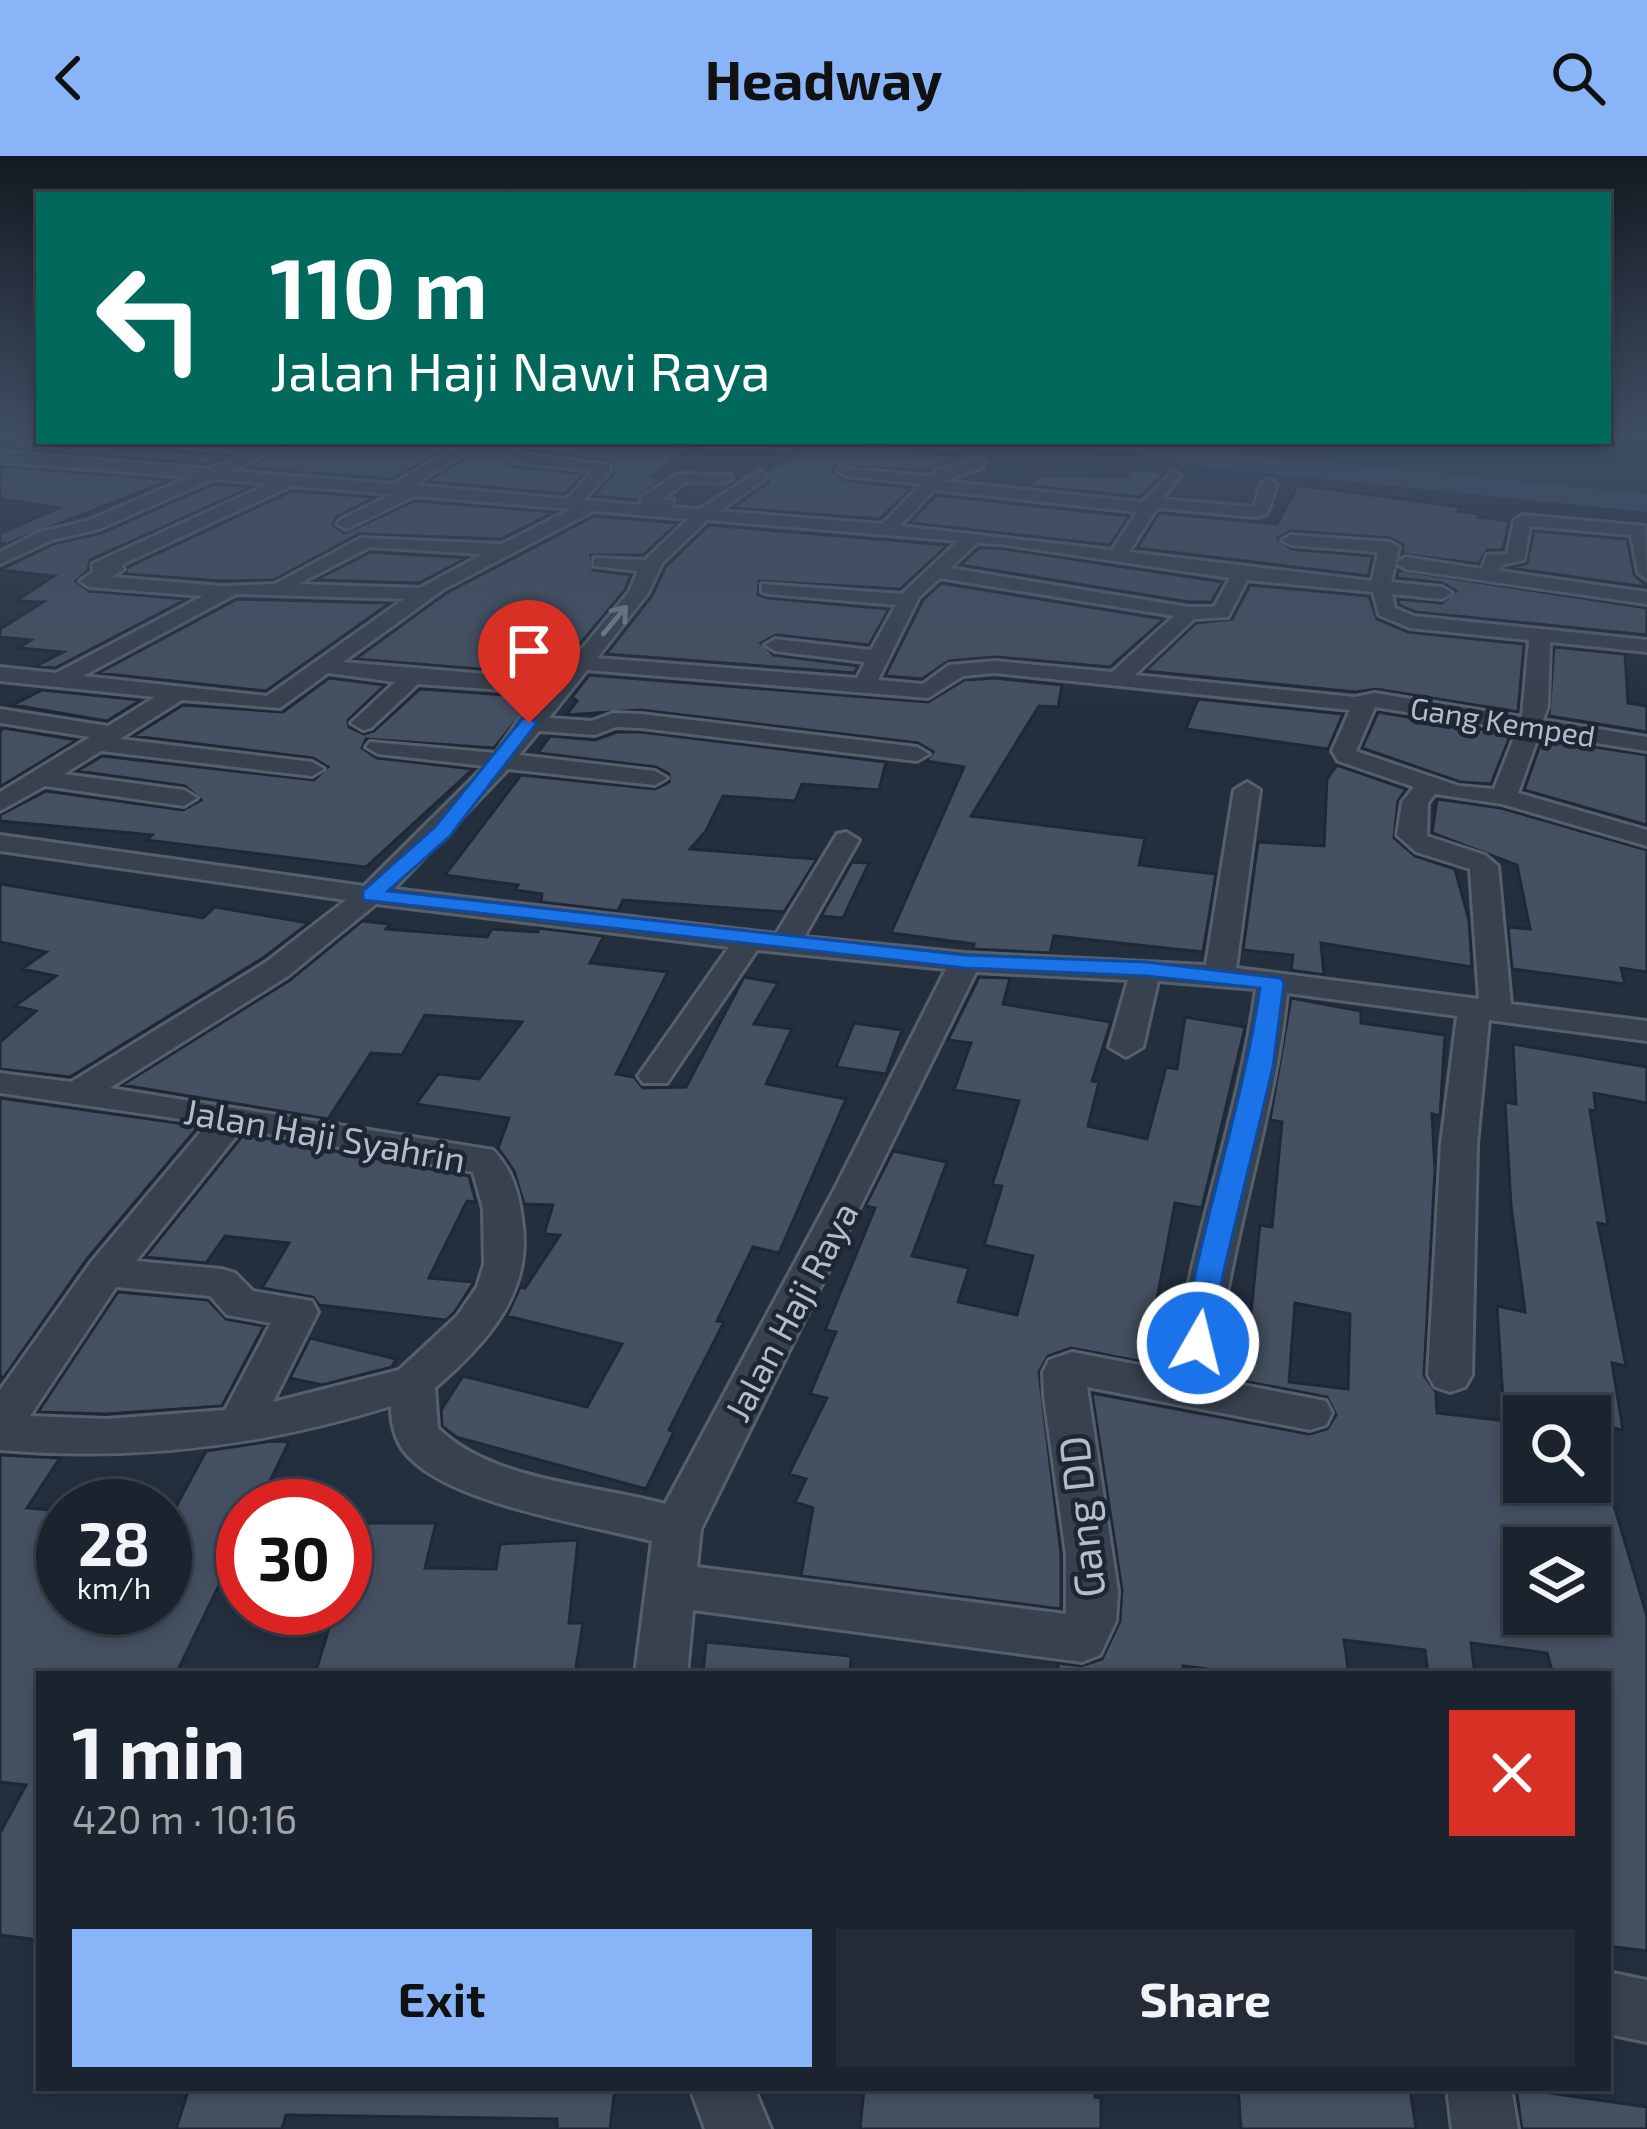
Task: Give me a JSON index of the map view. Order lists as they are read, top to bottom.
{
  "streets": {
    "street": [
      "Gang Kemped",
      "Jalan Haji Syahrin",
      "Jalan Haji Raya",
      "Gang DD"
    ]
  },
  "crossings": [
    ["Jalan Haji Raya", "Gang DD"]
  ],
  "page": {
    "header": "Headway",
    "turn": ["110 m", "Jalan Haji Nawi Raya"],
    "speed": "28 km/h",
    "limit": "30",
    "heading": ["1 min", "420 m · 10:16"],
    "buttons": ["Exit", "Share"]
  }
}
